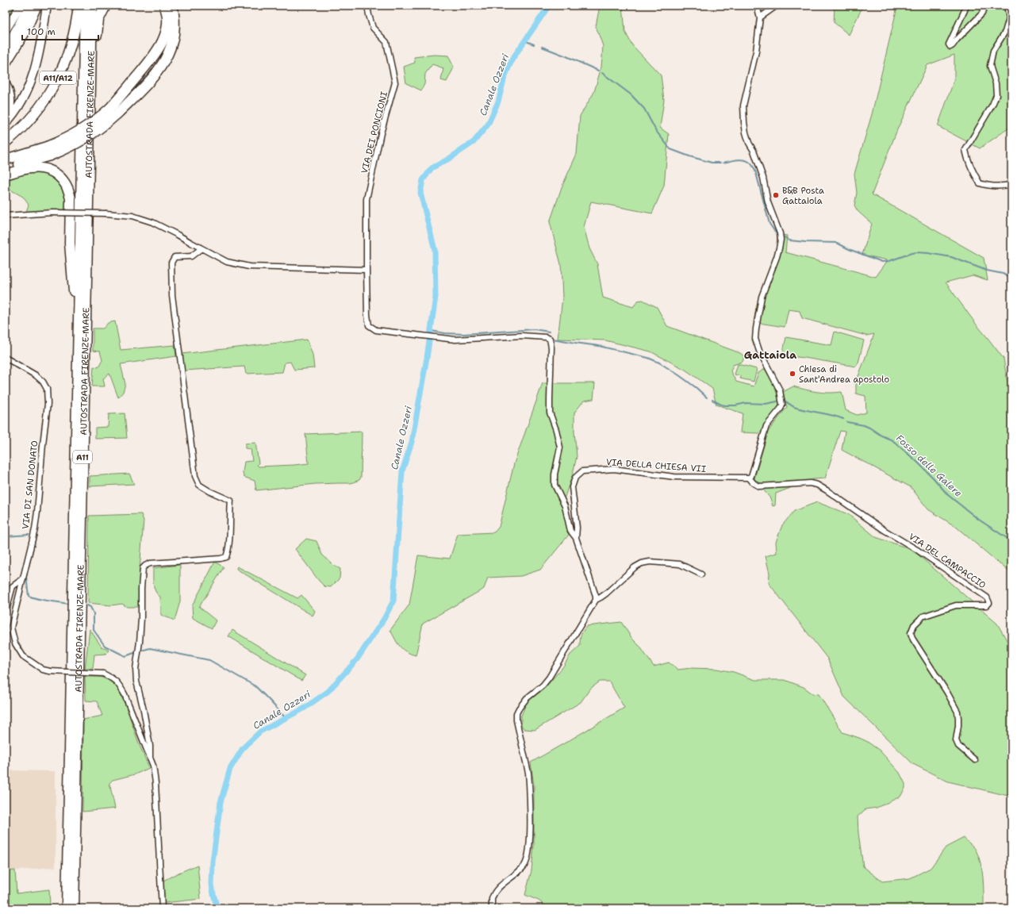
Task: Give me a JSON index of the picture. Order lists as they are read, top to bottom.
{
  "streets": {
    "highway": ["A11/A12", "AUTOSTRADA FIRENZE-MARE", "A11"],
    "street": [
      "VIA DEI PONCIONI",
      "VIA DELLA CHIESA VII",
      "VIA DI SAN DONATO",
      "VIA DEL CAMPACCIO"
    ]
  },
  "crossings": [
    ["VIA DEI PONCIONI", "VIA DELLA CHIESA VII"],
    ["VIA DELLA CHIESA VII", "VIA DEL CAMPACCIO"]
  ],
  "districts": ["Gattaiola"],
  "water": ["Canale Ozzeri", "Fosso delle Galere"],
  "places": ["B&B Posta Gattaiola", "Chiesa di Sant'Andrea apostolo"],
  "scale_bar": "100 m"
}
